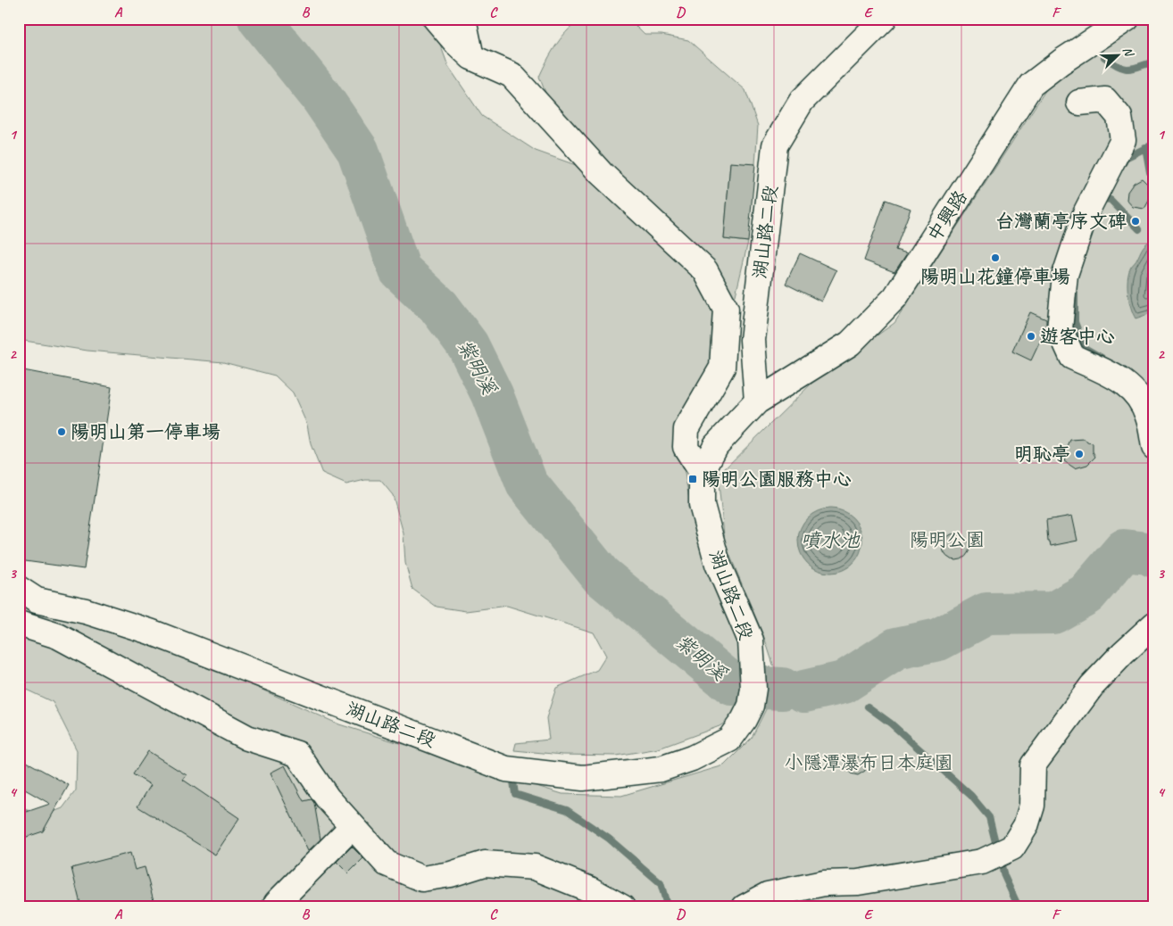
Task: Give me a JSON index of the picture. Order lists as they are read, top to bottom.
{
  "streets": {
    "street": ["中興路", "湖山路二段"]
  },
  "crossings": [
    ["中興路", "湖山路二段"]
  ],
  "water": ["紫明溪", "噴水池"],
  "parks": ["陽明公園", "小隱潭瀑布日本庭園"],
  "places": {
    "other": [
      "台灣蘭亭序文碑",
      "陽明山花鐘停車場",
      "遊客中心",
      "陽明山第一停車場",
      "明恥亭"
    ],
    "transit": ["陽明公園服務中心"]
  },
  "north": "top right",
  "grid": {
    "columns": [
      "A",
      "B",
      "C",
      "D",
      "E",
      "F"
    ],
    "rows": [
      "1",
      "2",
      "3",
      "4"
    ]
  }
}
